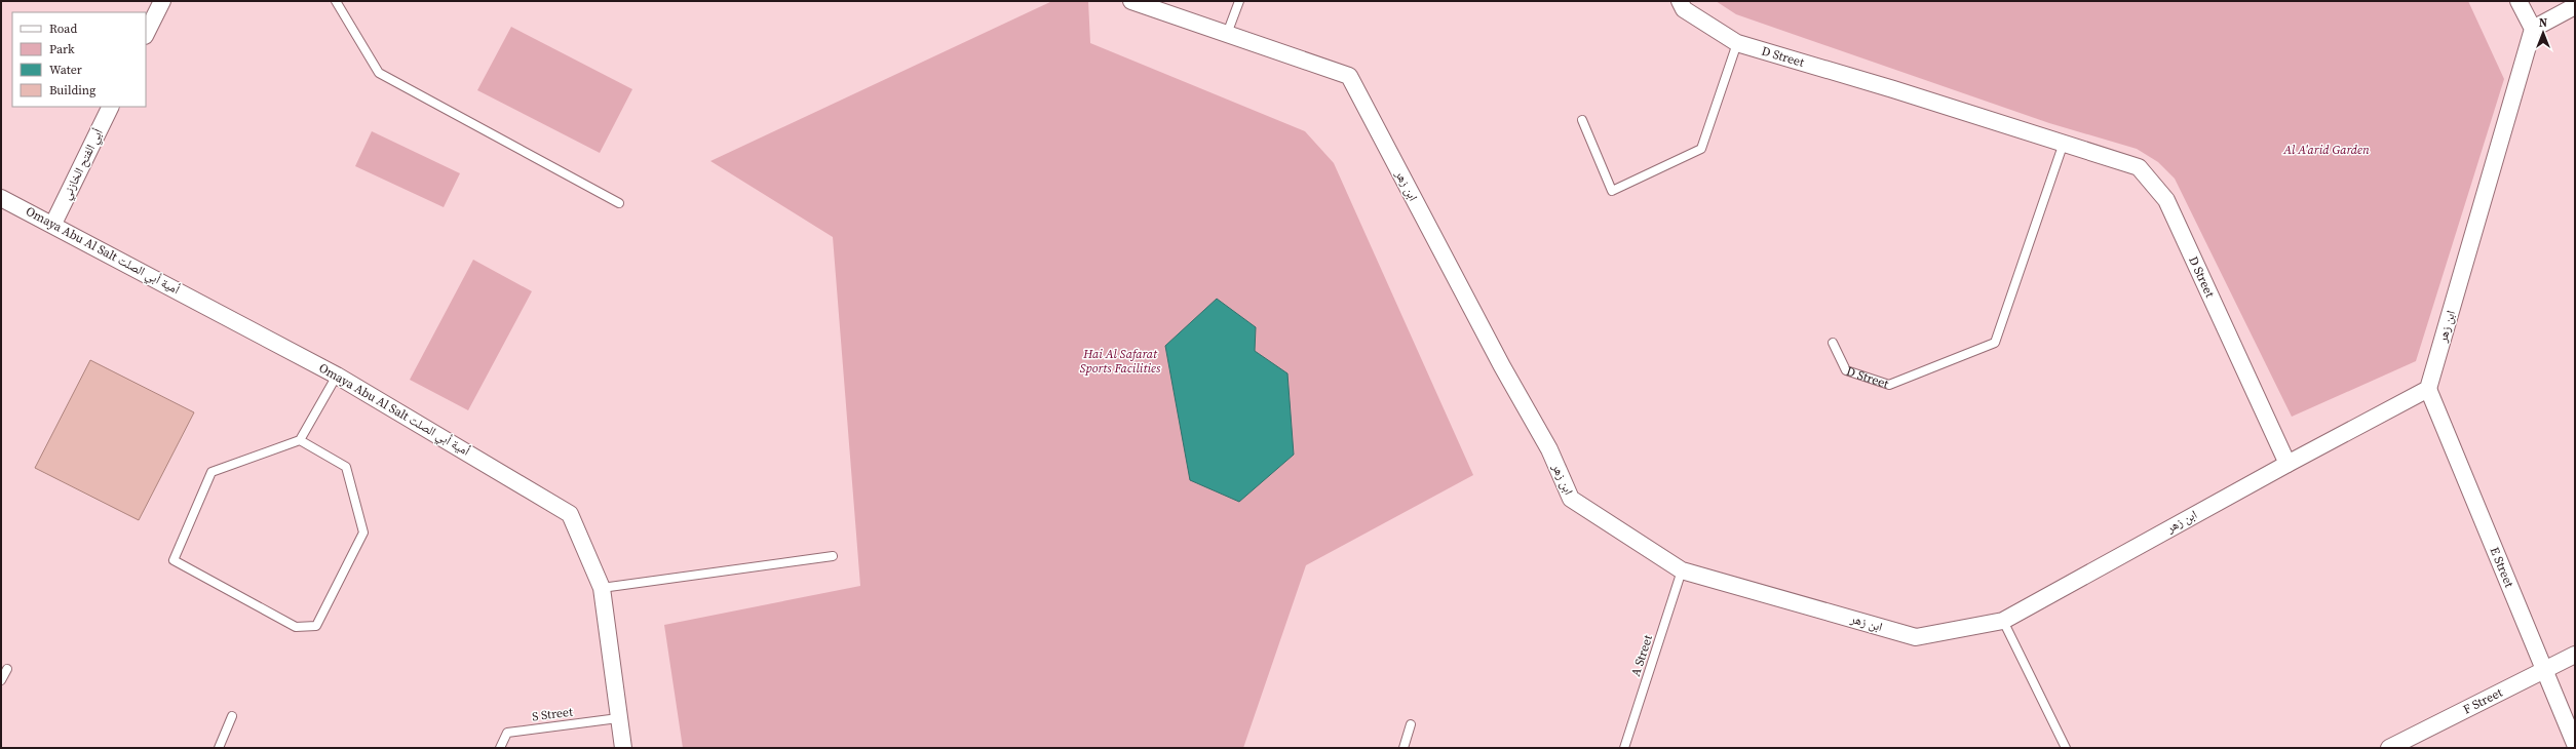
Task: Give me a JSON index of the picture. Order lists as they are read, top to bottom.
{
  "streets": {
    "street": [
      "D Street",
      "أبي الفتح الخازني",
      "ابن زهر",
      "Omaya Abu Al Salt أمية أبي الصلت",
      "E Street",
      "F Street"
    ],
    "lane": ["A Street", "S Street"]
  },
  "crossings": [
    ["D Street", "ابن زهر"],
    ["أبي الفتح الخازني", "Omaya Abu Al Salt أمية أبي الصلت"],
    ["ابن زهر", "E Street"],
    ["ابن زهر", "A Street"],
    ["Omaya Abu Al Salt أمية أبي الصلت", "S Street"],
    ["E Street", "F Street"]
  ],
  "parks": ["Al A'arid Garden", "Hai Al Safarat Sports Facilities"],
  "legend": [
    "Road",
    "Park",
    "Water",
    "Building"
  ],
  "north": "top"
}
